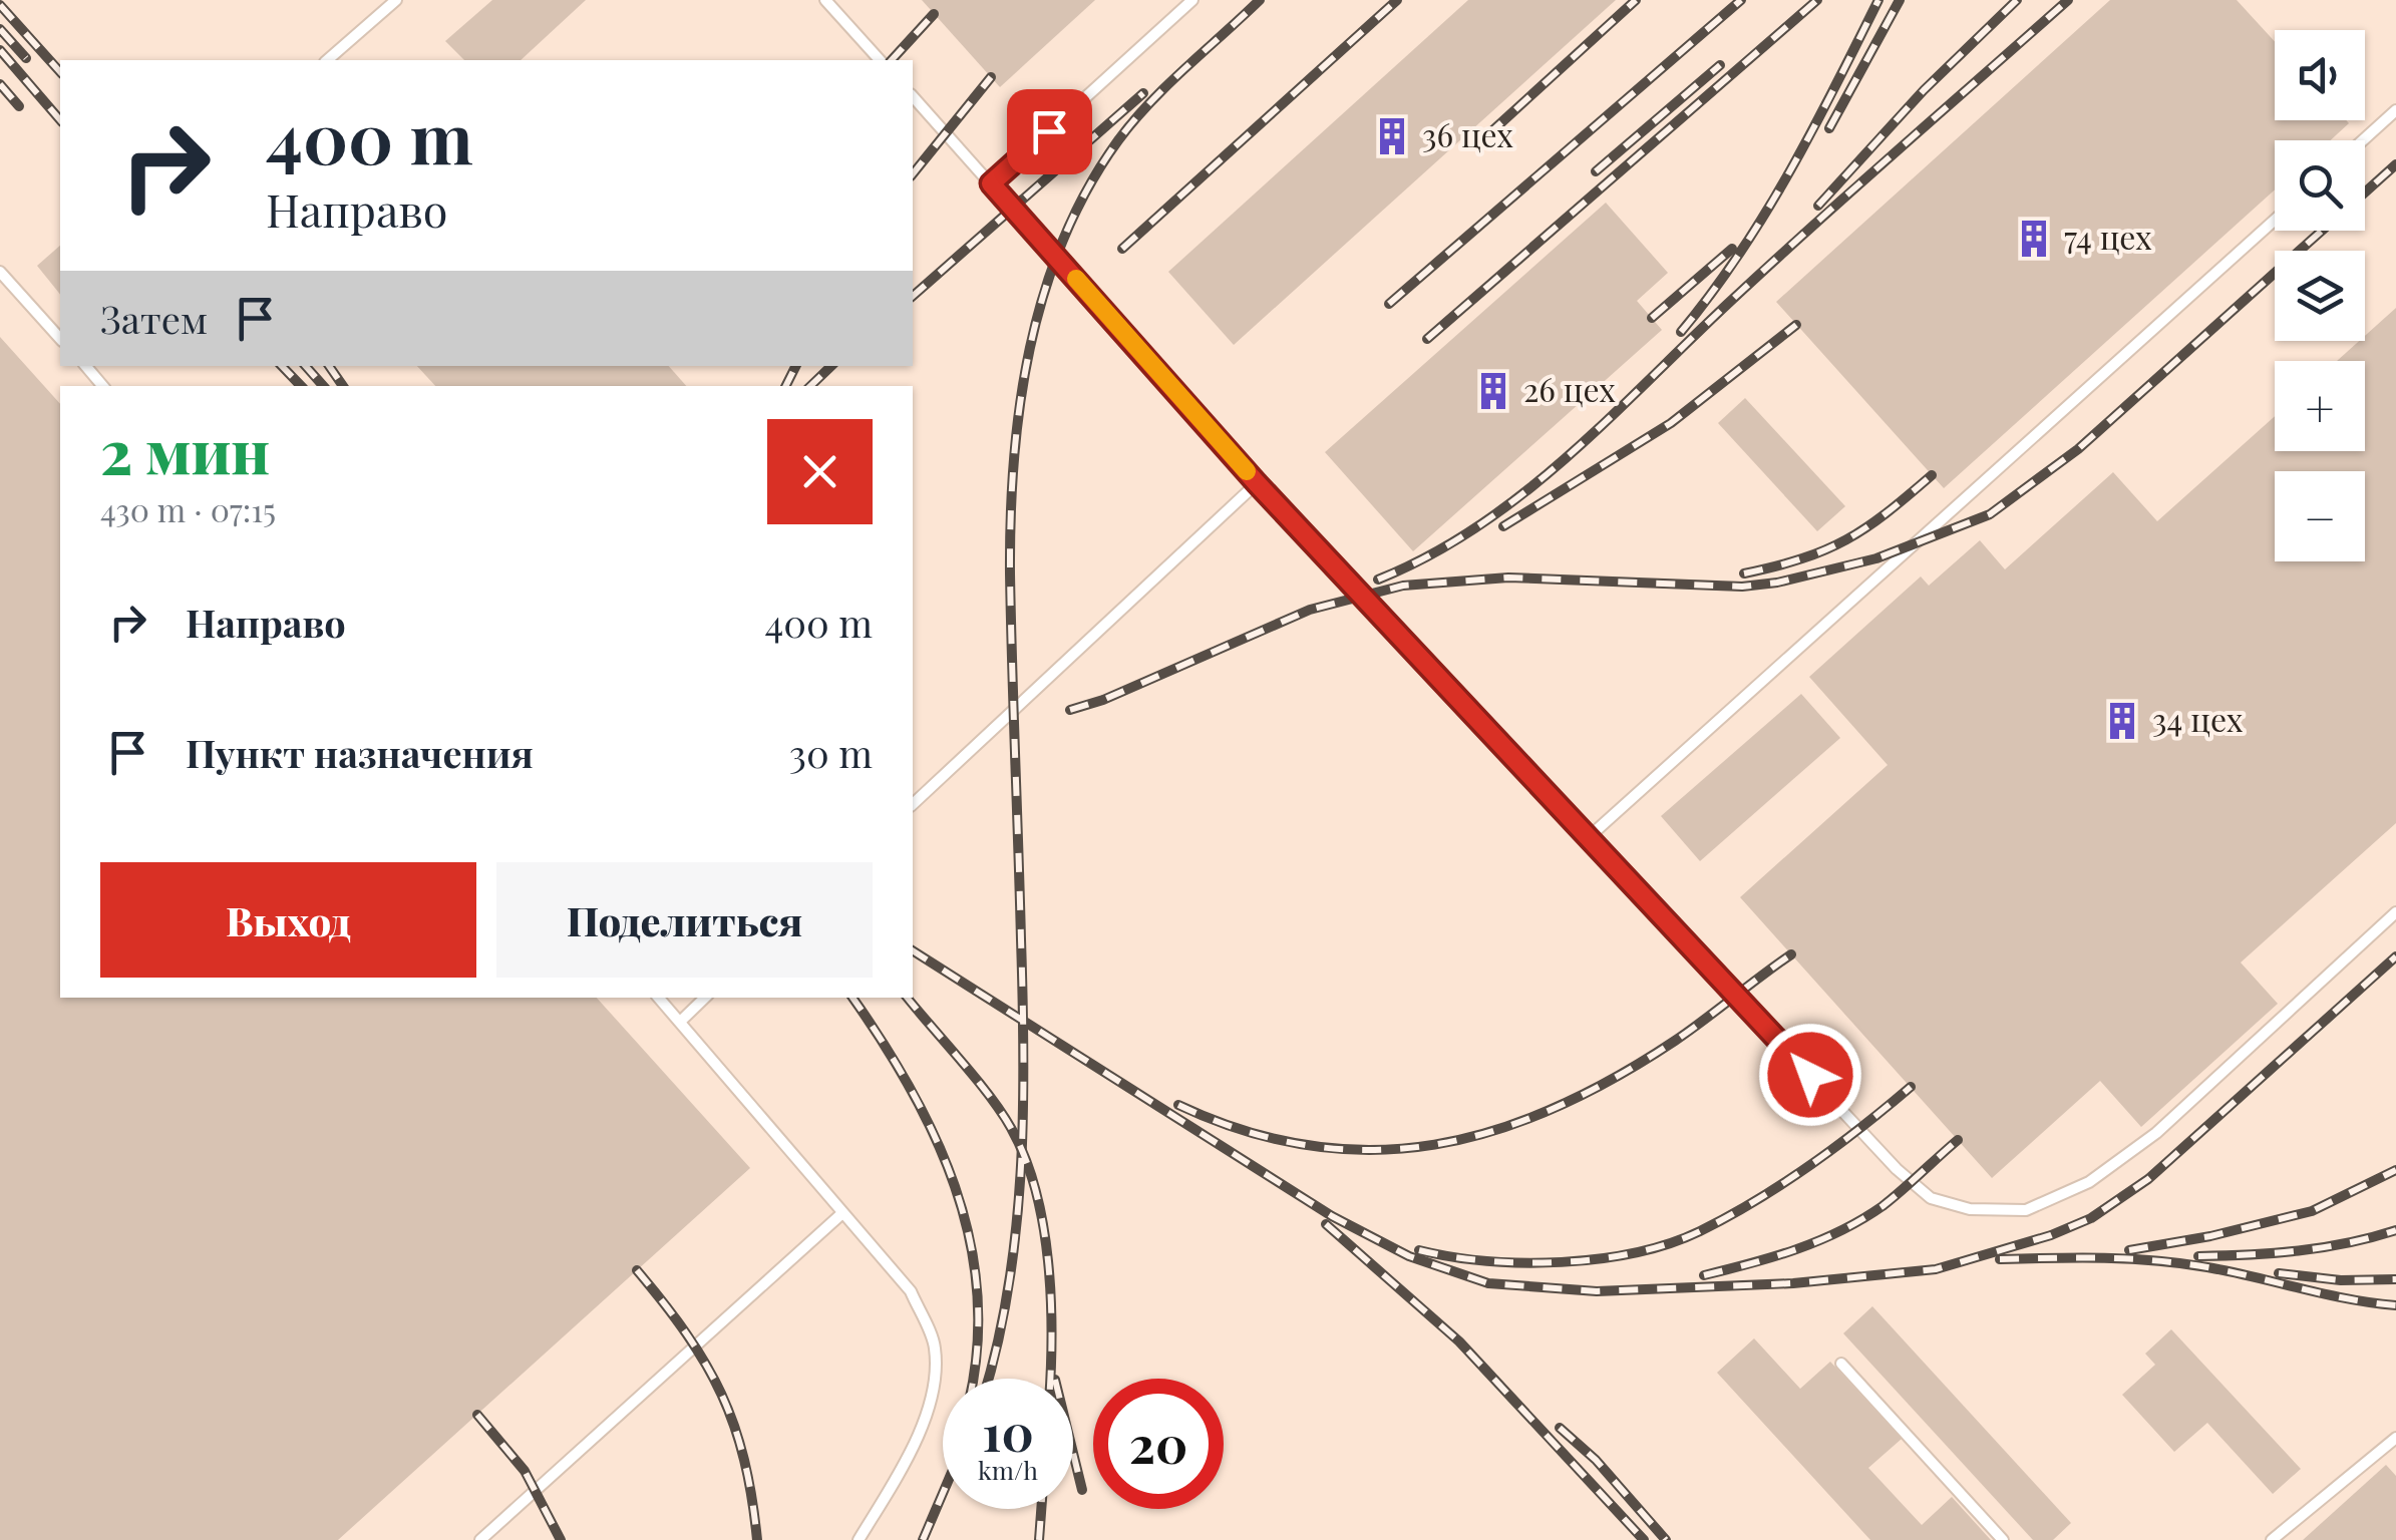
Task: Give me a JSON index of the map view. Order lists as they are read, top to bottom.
{
  "places": {
    "building": [
      "36 цех",
      "74 цех",
      "26 цех",
      "34 цех"
    ]
  },
  "page": {
    "map_buttons": ["+", "−"],
    "turn": ["400 m", "Направо"],
    "then": "Затем",
    "heading": ["2 мин", "430 m · 07:15"],
    "list": [
      {
        "name": "Направо",
        "value": "400 m"
      },
      {
        "name": "Пункт назначения",
        "value": "30 m"
      }
    ],
    "buttons": ["Выход", "Поделиться"],
    "speed": "10 km/h",
    "limit": "20"
  }
}
